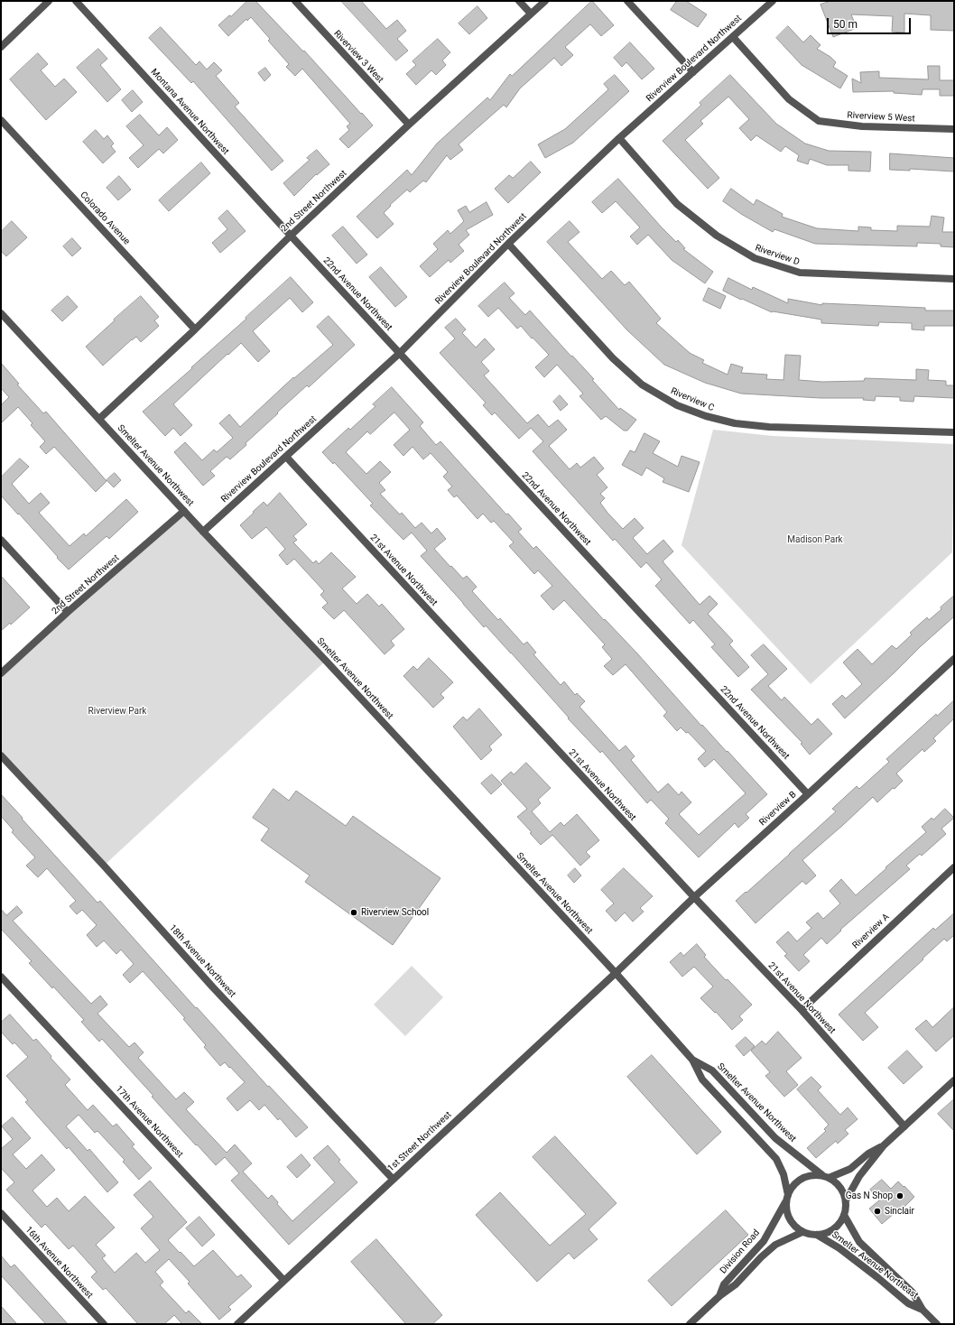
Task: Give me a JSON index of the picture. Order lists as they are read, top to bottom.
{
  "streets": {
    "street": [
      "Riverview 3 West",
      "Riverview Boulevard Northwest",
      "Montana Avenue Northwest",
      "Riverview 5 West",
      "2nd Street Northwest",
      "Colorado Avenue",
      "Riverview D",
      "22nd Avenue Northwest",
      "Riverview C",
      "Smelter Avenue Northwest",
      "21st Avenue Northwest",
      "Riverview B",
      "Riverview A",
      "18th Avenue Northwest",
      "17th Avenue Northwest",
      "1st Street Northwest",
      "Division Road",
      "16th Avenue Northwest",
      "Smelter Avenue Northeast"
    ]
  },
  "crossings": [
    ["Riverview 3 West", "2nd Street Northwest"],
    ["Riverview Boulevard Northwest", "Riverview 5 West"],
    ["Riverview Boulevard Northwest", "Riverview D"],
    ["Riverview Boulevard Northwest", "22nd Avenue Northwest"],
    ["Riverview Boulevard Northwest", "Riverview C"],
    ["Riverview Boulevard Northwest", "Smelter Avenue Northwest"],
    ["Riverview Boulevard Northwest", "21st Avenue Northwest"],
    ["Montana Avenue Northwest", "2nd Street Northwest"],
    ["Montana Avenue Northwest", "22nd Avenue Northwest"],
    ["2nd Street Northwest", "Colorado Avenue"],
    ["2nd Street Northwest", "22nd Avenue Northwest"],
    ["2nd Street Northwest", "Smelter Avenue Northwest"],
    ["22nd Avenue Northwest", "Riverview B"],
    ["Smelter Avenue Northwest", "Riverview B"],
    ["Smelter Avenue Northwest", "1st Street Northwest"],
    ["Smelter Avenue Northwest", "Division Road"],
    ["Smelter Avenue Northwest", "Smelter Avenue Northeast"],
    ["21st Avenue Northwest", "Riverview B"],
    ["21st Avenue Northwest", "Riverview A"],
    ["Riverview B", "1st Street Northwest"],
    ["18th Avenue Northwest", "1st Street Northwest"],
    ["17th Avenue Northwest", "1st Street Northwest"],
    ["Division Road", "Smelter Avenue Northeast"]
  ],
  "parks": ["Madison Park", "Riverview Park"],
  "places": ["Riverview School", "Gas N Shop", "Sinclair"],
  "scale_bar": "50 m"
}
